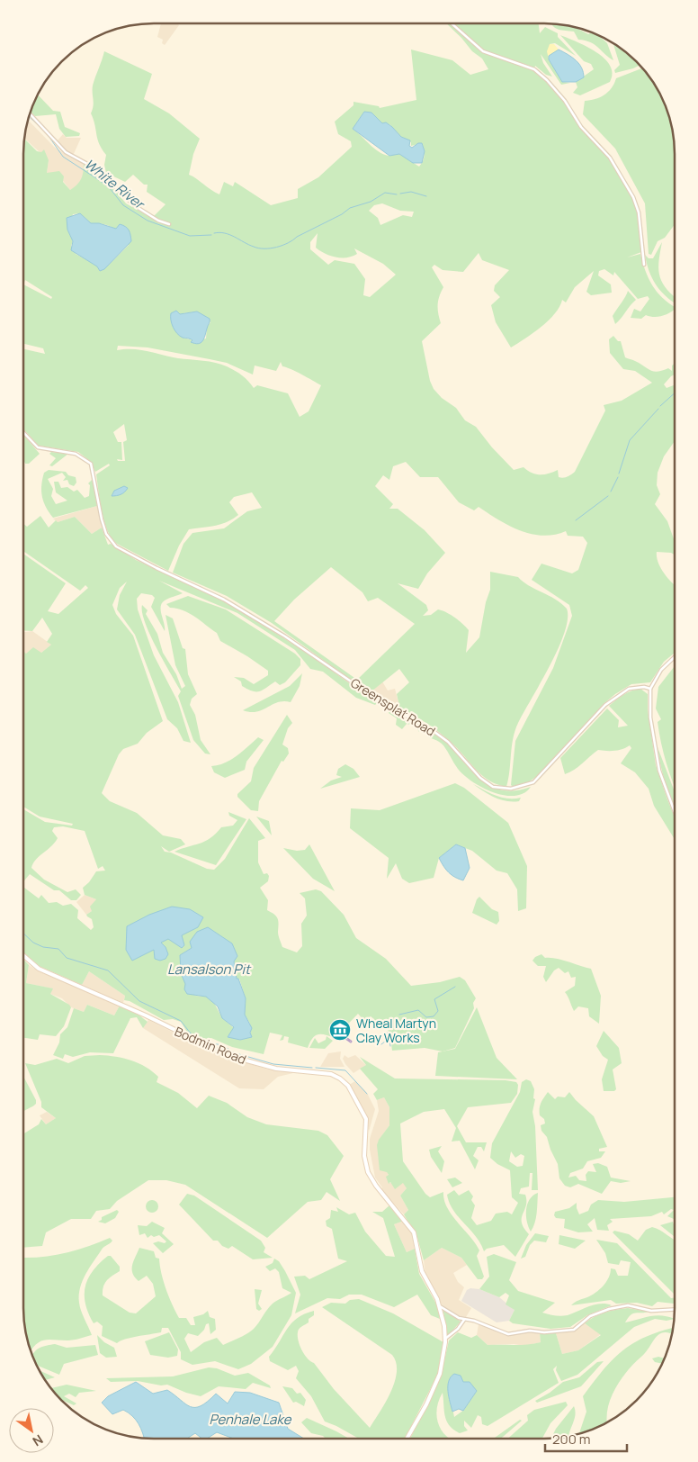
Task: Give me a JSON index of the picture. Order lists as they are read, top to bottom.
{
  "streets": {
    "main road": ["Bodmin Road"],
    "street": ["Greensplat Road"]
  },
  "water": ["White River", "Lansalson Pit", "Penhale Lake"],
  "places": {
    "museum": ["Wheal Martyn Clay Works"]
  },
  "scale_bar": "200 m",
  "north": "bottom right"
}
